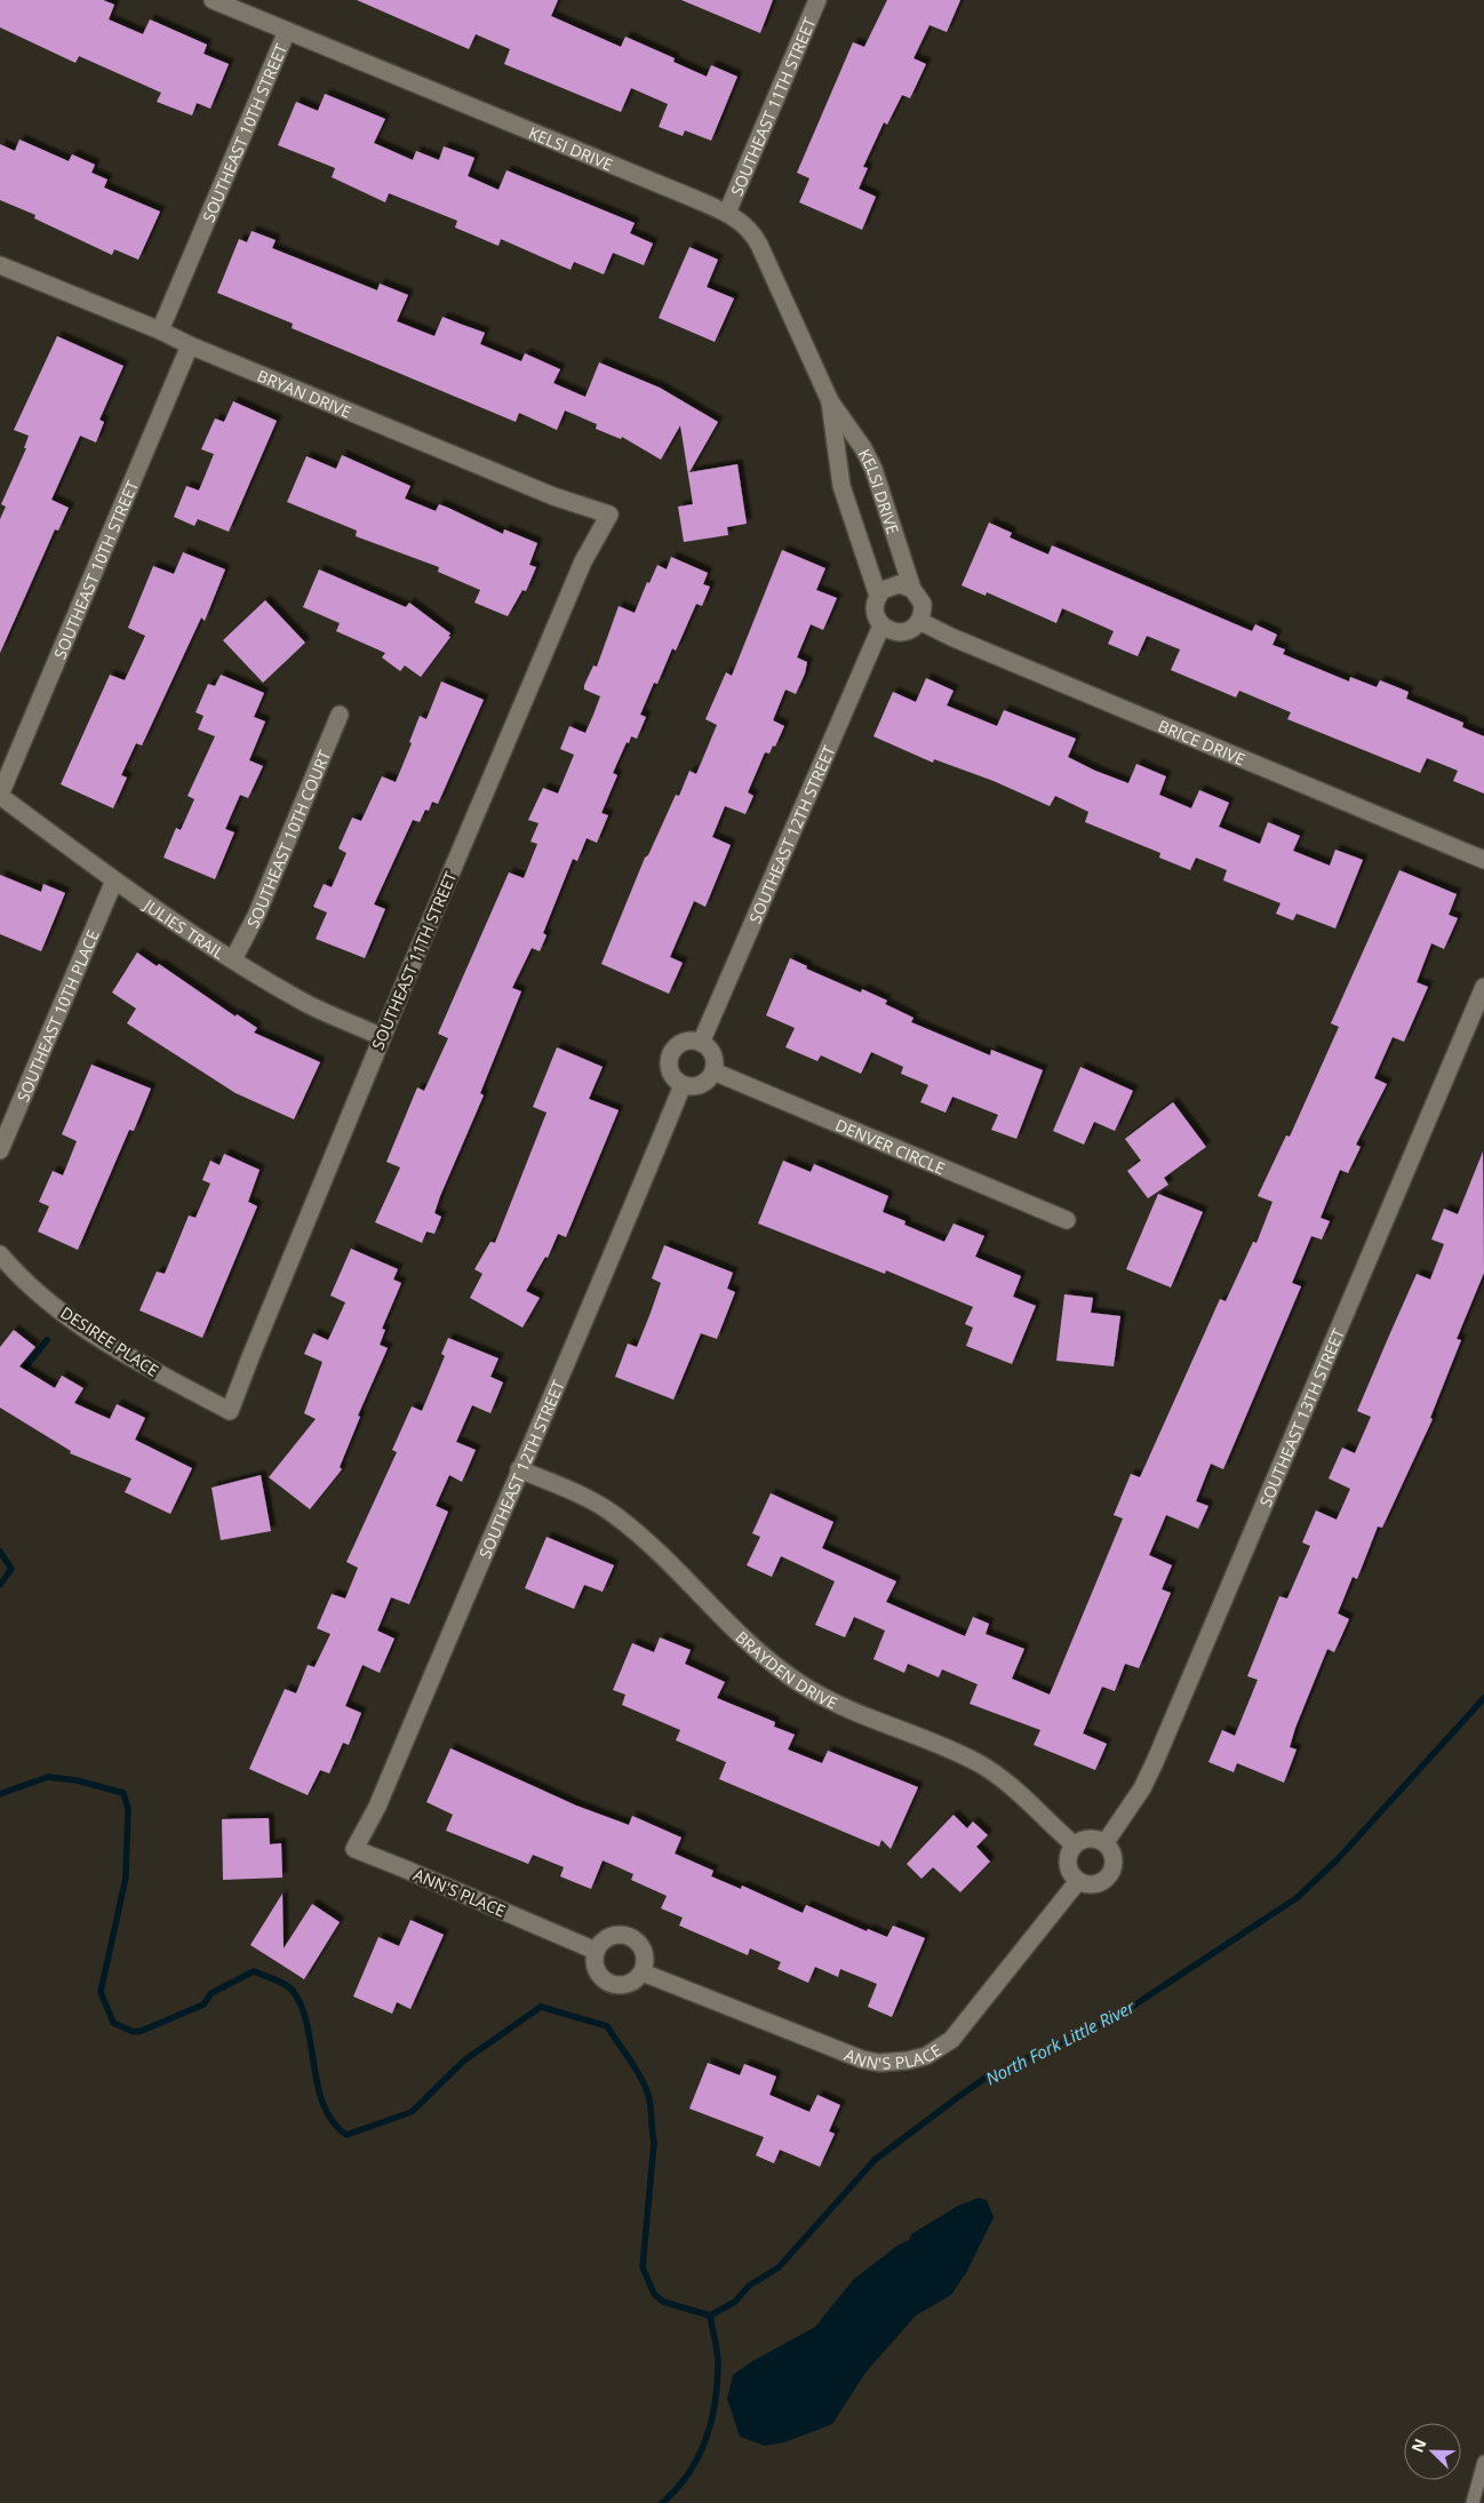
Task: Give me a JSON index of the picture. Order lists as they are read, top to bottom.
{
  "streets": {
    "street": [
      "SOUTHEAST 11TH STREET",
      "SOUTHEAST 10TH STREET",
      "KELSI DRIVE",
      "BRYAN DRIVE",
      "BRICE DRIVE",
      "SOUTHEAST 12TH STREET",
      "SOUTHEAST 10TH COURT",
      "JULIES TRAIL",
      "SOUTHEAST 10TH PLACE",
      "DENVER CIRCLE",
      "DESIREE PLACE",
      "SOUTHEAST 13TH STREET",
      "BRAYDEN DRIVE",
      "ANN'S PLACE"
    ]
  },
  "crossings": [
    ["SOUTHEAST 11TH STREET", "KELSI DRIVE"],
    ["SOUTHEAST 11TH STREET", "BRYAN DRIVE"],
    ["SOUTHEAST 11TH STREET", "JULIES TRAIL"],
    ["SOUTHEAST 11TH STREET", "DESIREE PLACE"],
    ["SOUTHEAST 10TH STREET", "KELSI DRIVE"],
    ["SOUTHEAST 10TH STREET", "BRYAN DRIVE"],
    ["SOUTHEAST 10TH STREET", "JULIES TRAIL"],
    ["KELSI DRIVE", "BRICE DRIVE"],
    ["KELSI DRIVE", "SOUTHEAST 12TH STREET"],
    ["BRICE DRIVE", "SOUTHEAST 12TH STREET"],
    ["SOUTHEAST 12TH STREET", "DENVER CIRCLE"],
    ["SOUTHEAST 12TH STREET", "BRAYDEN DRIVE"],
    ["SOUTHEAST 12TH STREET", "ANN'S PLACE"],
    ["SOUTHEAST 10TH COURT", "JULIES TRAIL"],
    ["JULIES TRAIL", "SOUTHEAST 10TH PLACE"],
    ["SOUTHEAST 13TH STREET", "BRAYDEN DRIVE"],
    ["SOUTHEAST 13TH STREET", "ANN'S PLACE"],
    ["BRAYDEN DRIVE", "ANN'S PLACE"]
  ],
  "water": ["North Fork Little River"],
  "north": "top left"
}
